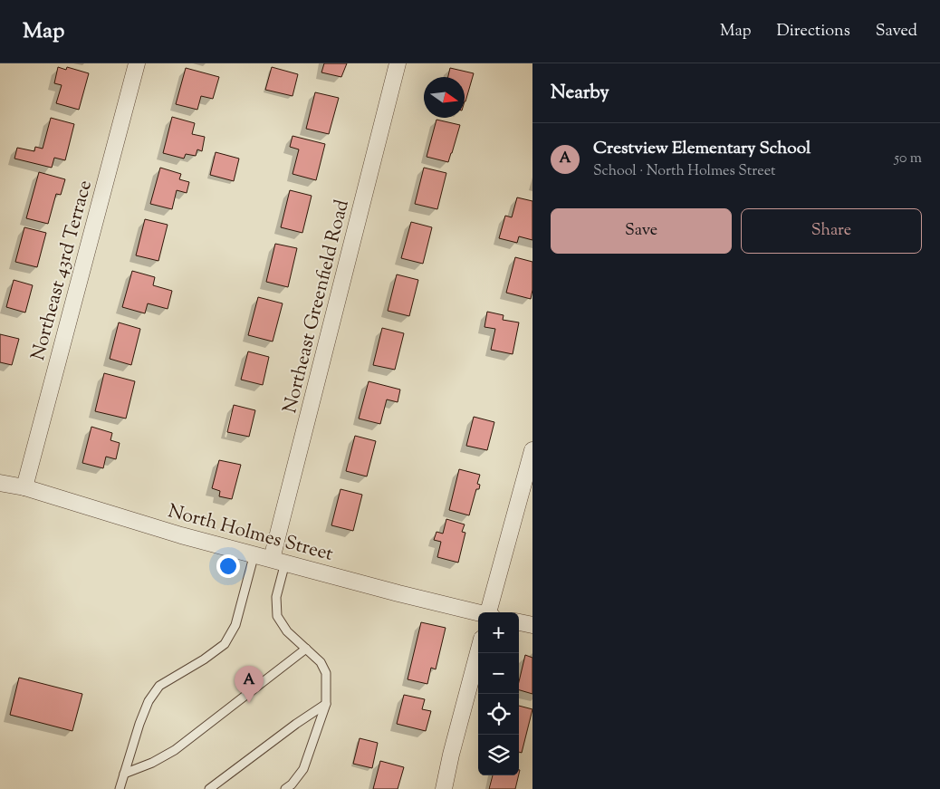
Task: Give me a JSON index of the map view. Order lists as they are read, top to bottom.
{
  "streets": {
    "street": ["Northeast 43rd Terrace", "Northeast Greenfield Road", "North Holmes Street"]
  },
  "crossings": [
    ["Northeast 43rd Terrace", "North Holmes Street"],
    ["Northeast Greenfield Road", "North Holmes Street"]
  ],
  "north": "right",
  "page": {
    "header": "Map",
    "nav": ["Map", "Directions", "Saved"],
    "heading": "Nearby",
    "list": [
      {
        "mark": "A",
        "name": "Crestview Elementary School",
        "note": "School · North Holmes Street",
        "value": "50 m"
      }
    ],
    "buttons": ["Save", "Share"],
    "map_buttons": ["+", "−"],
    "pins": "A"
  }
}
